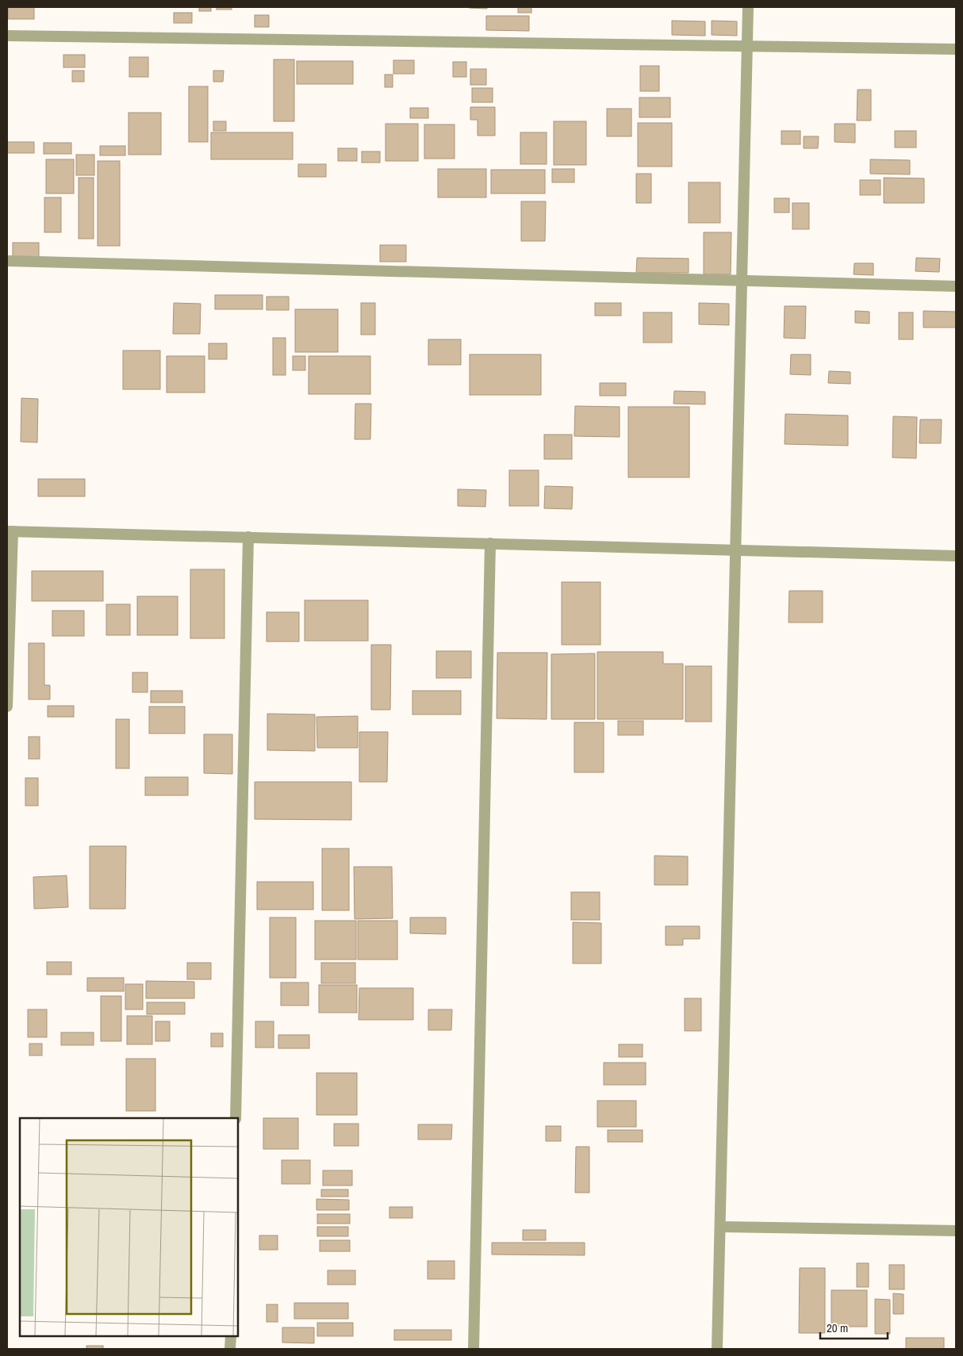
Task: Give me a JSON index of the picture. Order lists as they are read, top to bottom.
{
  "scale_bar": "20 m"
}
